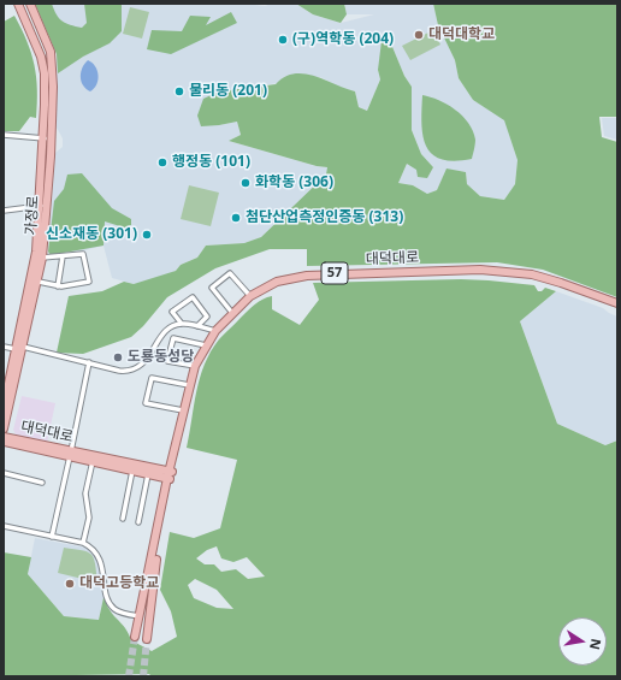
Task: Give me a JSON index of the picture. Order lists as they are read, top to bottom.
{
  "streets": {
    "main road": ["가정로", "대덕대로", "57"]
  },
  "places": [
    "대덕대학교",
    "(구)역학동 (204)",
    "물리동 (201)",
    "행정동 (101)",
    "화학동 (306)",
    "첨단산업측정인증동 (313)",
    "신소재동 (301)",
    "도룡동성당",
    "대덕고등학교"
  ],
  "north": "right"
}
